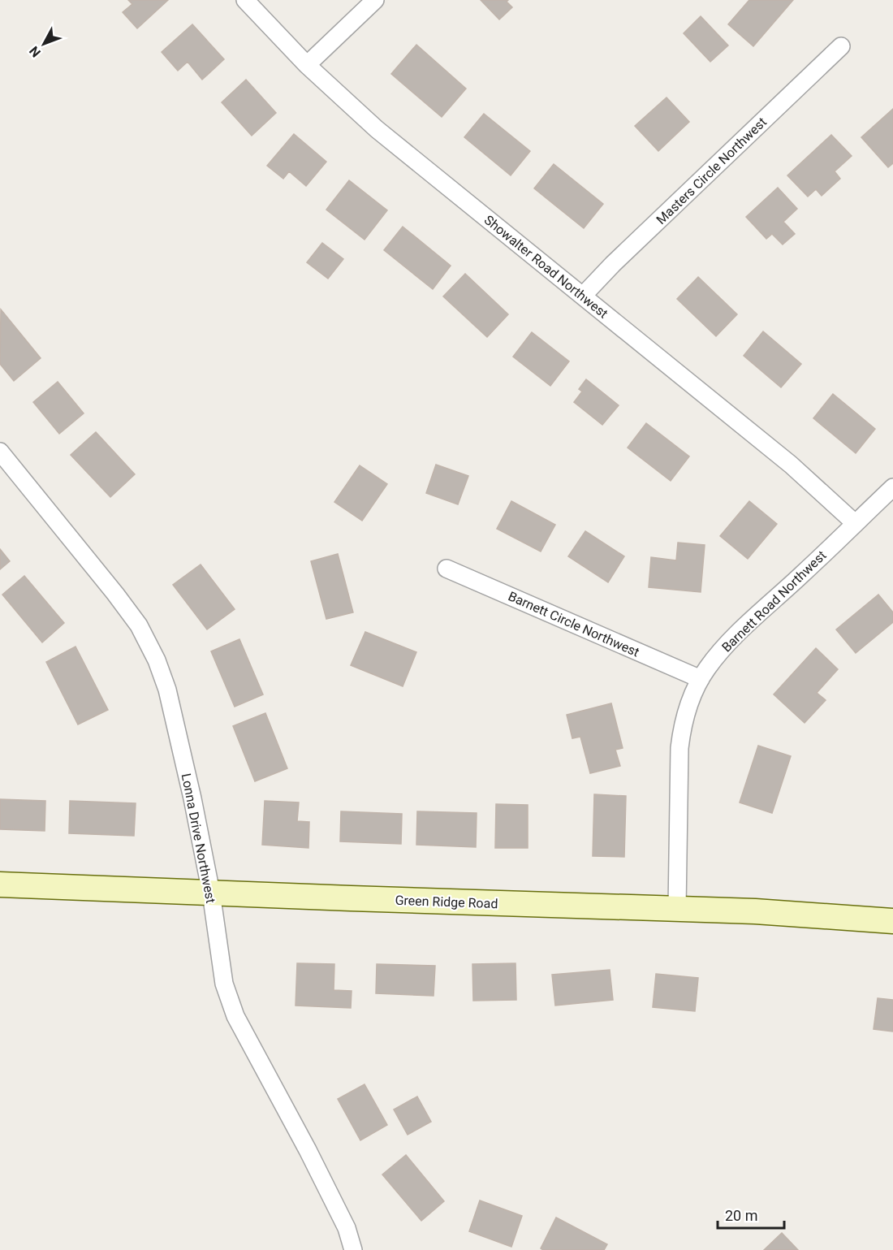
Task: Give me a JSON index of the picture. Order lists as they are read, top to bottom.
{
  "streets": {
    "street": [
      "Masters Circle Northwest",
      "Showalter Road Northwest",
      "Barnett Road Northwest",
      "Barnett Circle Northwest",
      "Lonna Drive Northwest",
      "Green Ridge Road"
    ]
  },
  "crossings": [
    ["Masters Circle Northwest", "Showalter Road Northwest"],
    ["Showalter Road Northwest", "Barnett Road Northwest"],
    ["Barnett Road Northwest", "Barnett Circle Northwest"],
    ["Barnett Road Northwest", "Green Ridge Road"],
    ["Lonna Drive Northwest", "Green Ridge Road"]
  ],
  "scale_bar": "20 m",
  "north": "bottom left"
}
